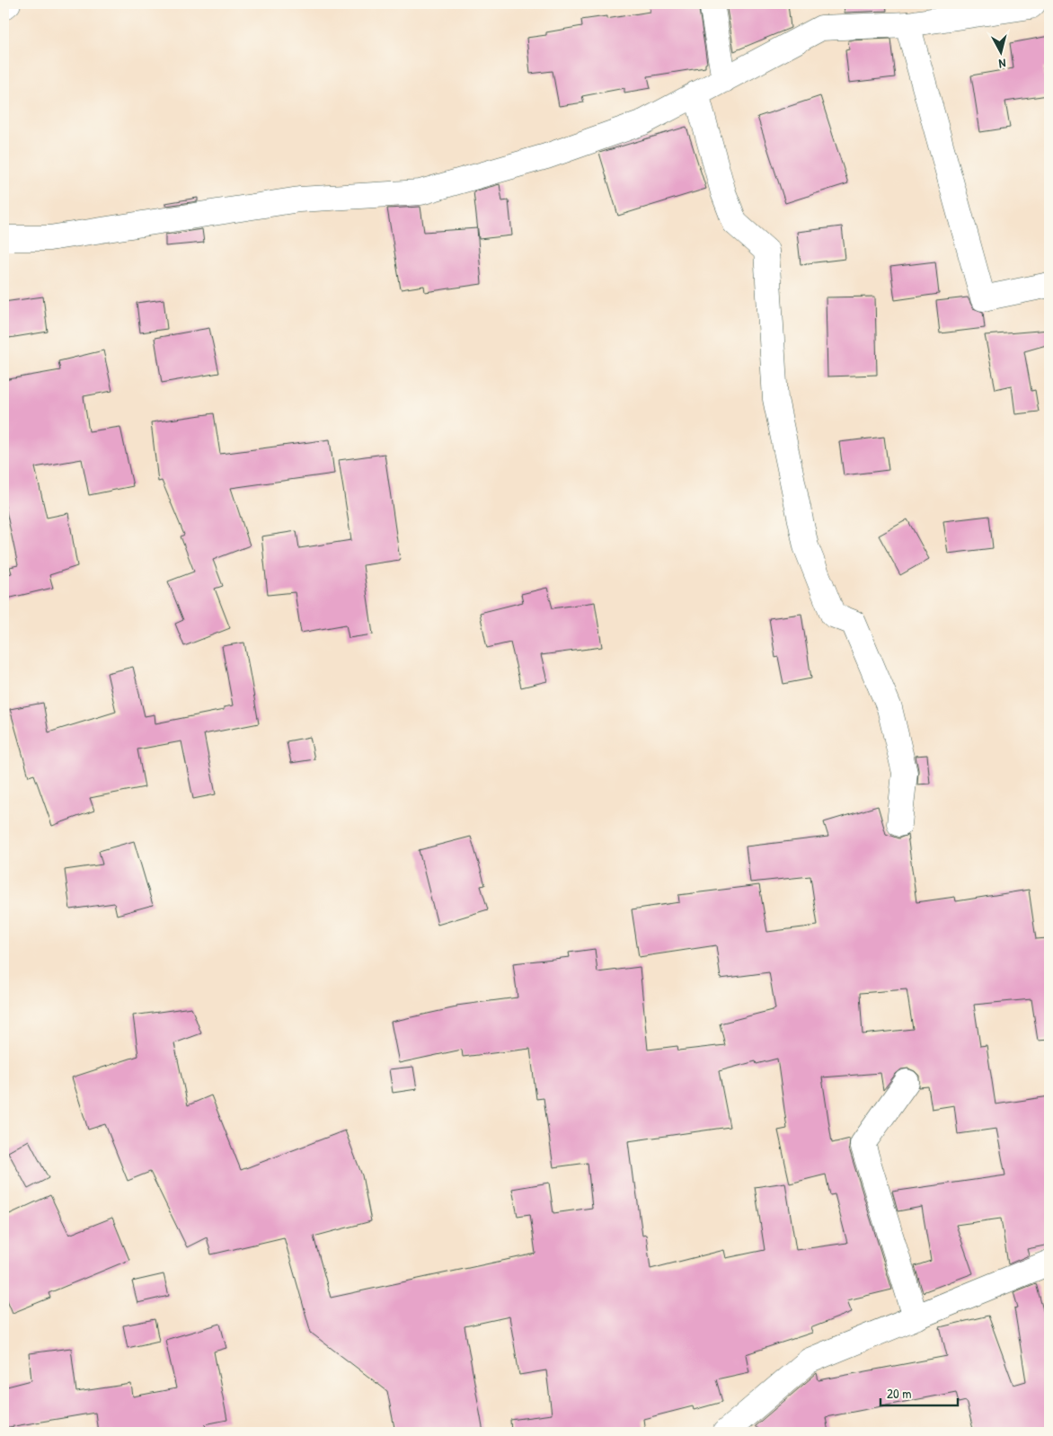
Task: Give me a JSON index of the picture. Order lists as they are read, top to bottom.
{
  "scale_bar": "20 m",
  "north": "bottom"
}
